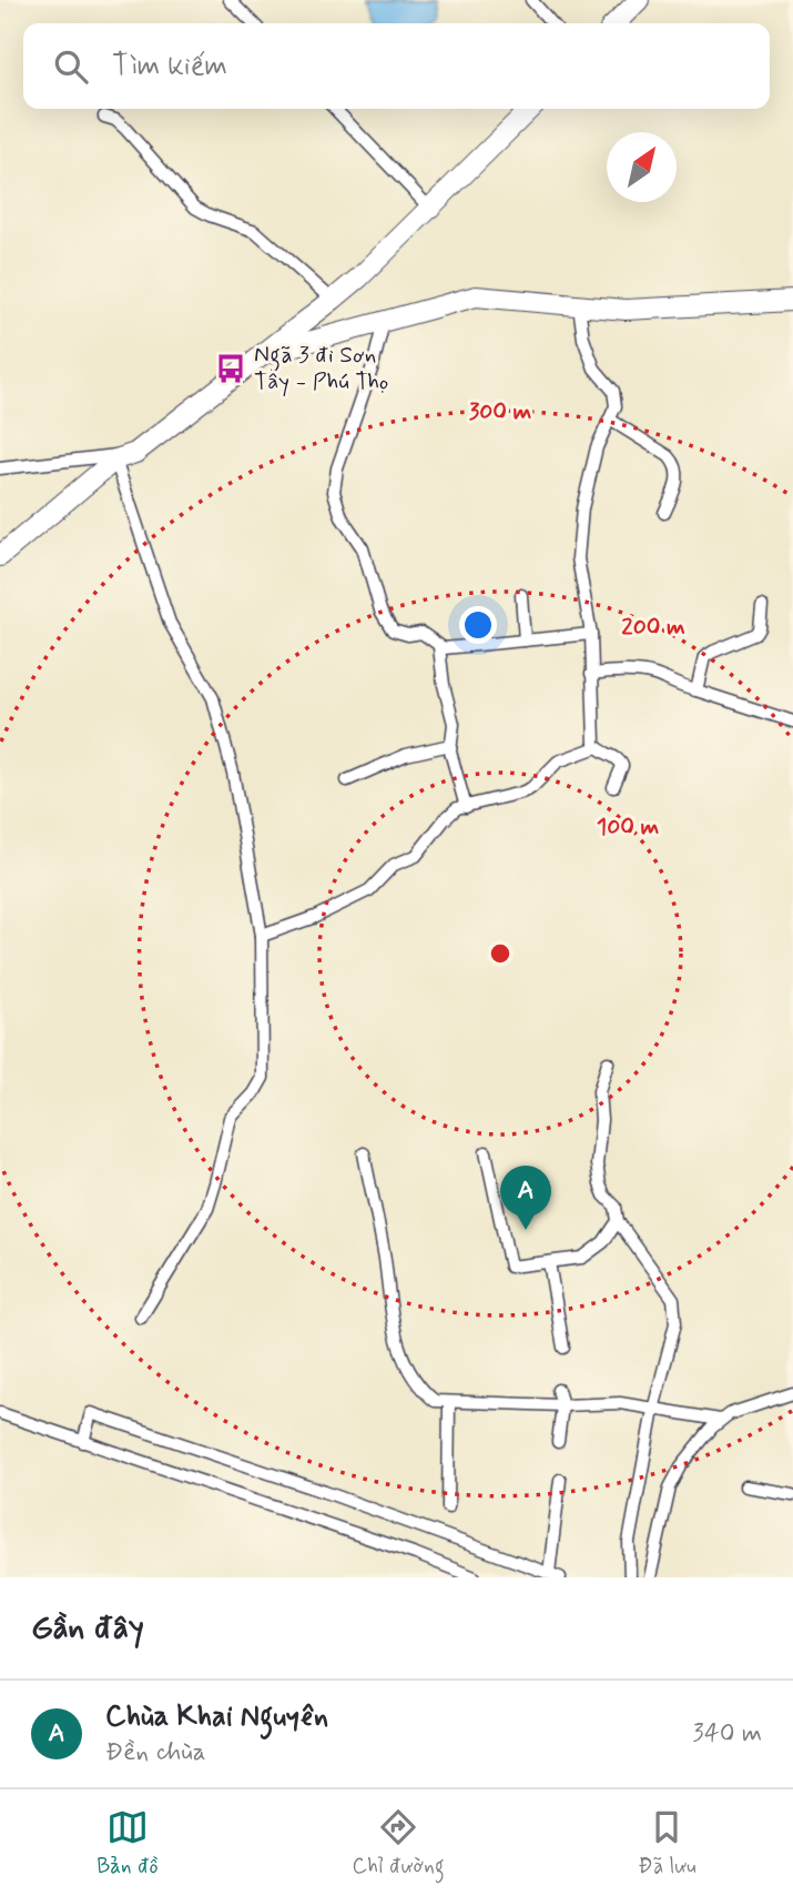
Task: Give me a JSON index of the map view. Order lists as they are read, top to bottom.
{
  "places": {
    "bus stop": ["Ngã 3 đi Sơn Tây - Phú Thọ"]
  },
  "north": "top right",
  "page": {
    "search": "Tìm kiếm",
    "pins": "A",
    "heading": "Gần đây",
    "list": [
      {
        "mark": "A",
        "name": "Chùa Khai Nguyên",
        "note": "Đền chùa",
        "value": "340 m"
      }
    ],
    "nav": ["Bản đồ", "Chỉ đường", "Đã lưu"]
  },
  "rings": ["300 m", "200 m", "100 m"]
}
